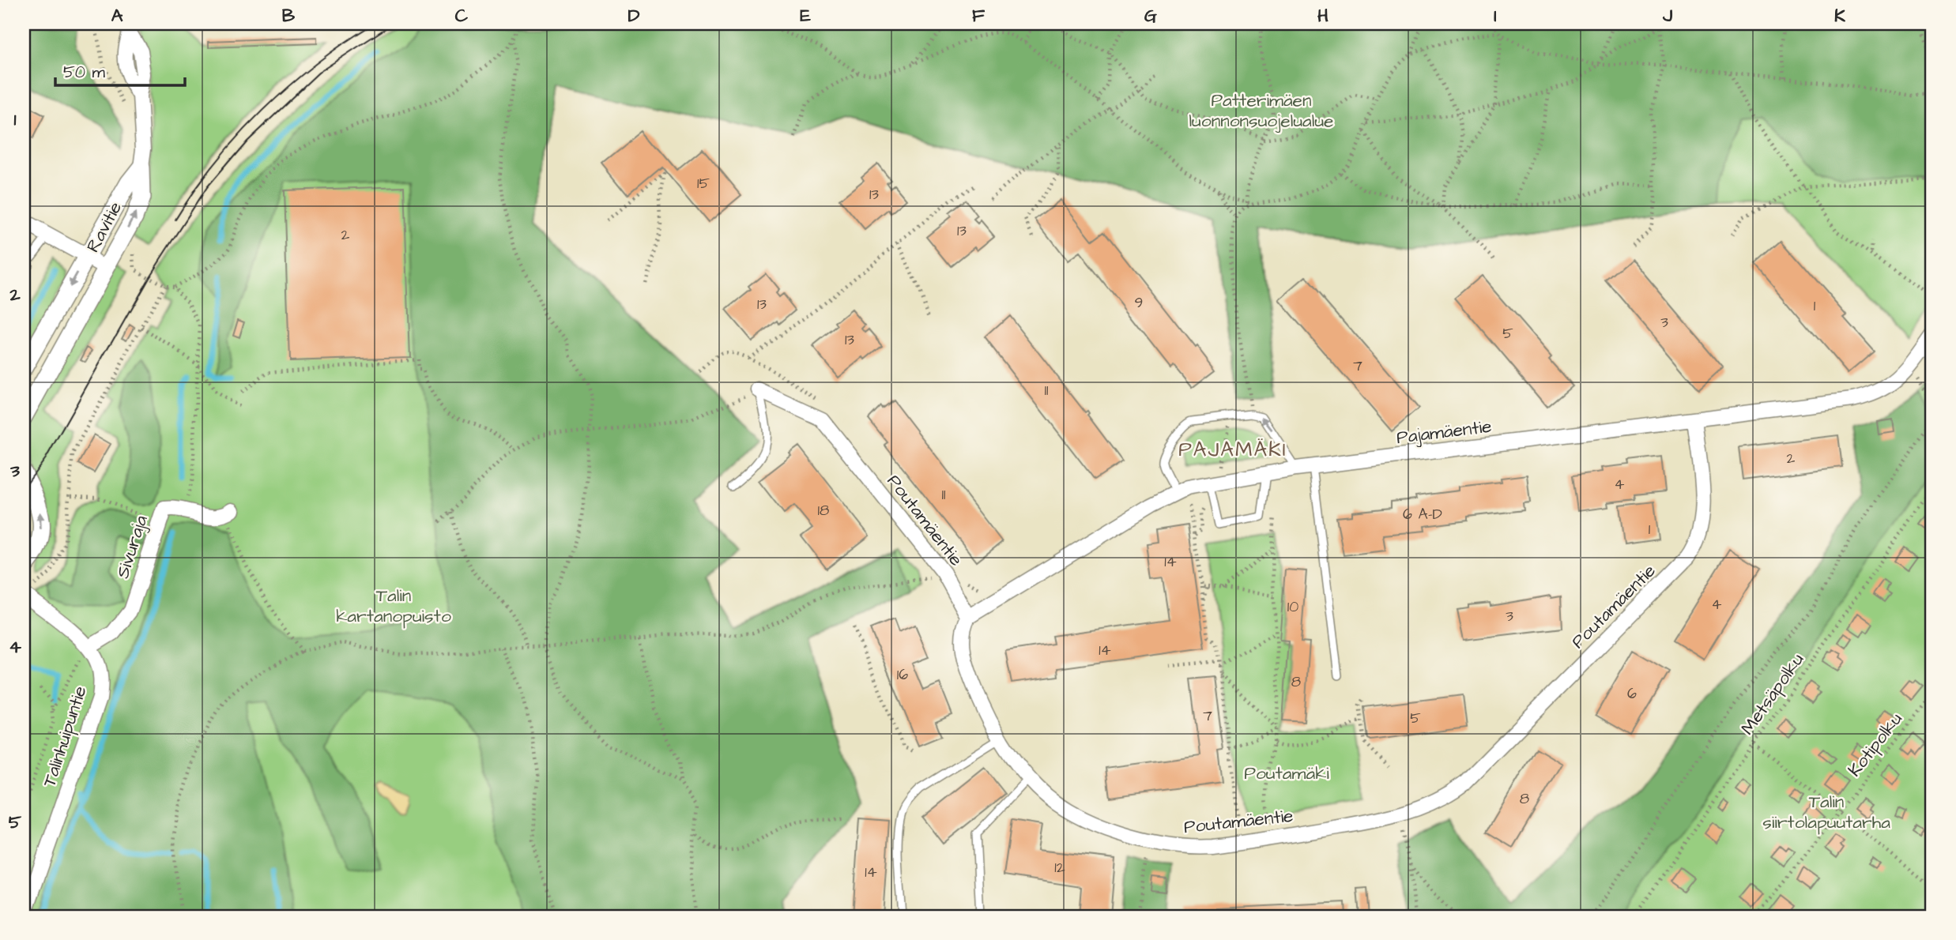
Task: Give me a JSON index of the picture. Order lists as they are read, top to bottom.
{
  "streets": {
    "street": [
      "Ravitie",
      "Pajamäentie",
      "Poutamäentie",
      "Sivuraja",
      "Talinhuipuntie"
    ],
    "path": ["Metsäpolku", "Kotipolku"]
  },
  "crossings": [
    ["Pajamäentie", "Poutamäentie"],
    ["Sivuraja", "Talinhuipuntie"]
  ],
  "districts": ["PAJAMÄKI"],
  "parks": [
    "Patterimäen luonnonsuojelualue",
    "Talin kartanopuisto",
    "Poutamäki",
    "Talin siirtolapuutarha"
  ],
  "house_numbers": [
    "15",
    "13",
    "13",
    "2",
    "9",
    "13",
    "1",
    "3",
    "5",
    "13",
    "7",
    "11",
    "2",
    "4",
    "11",
    "18",
    "6 A-D",
    "1",
    "14",
    "4",
    "10",
    "3",
    "14",
    "16",
    "8",
    "6",
    "7",
    "5",
    "8",
    "12",
    "14"
  ],
  "scale_bar": "50 m",
  "grid": {
    "columns": [
      "A",
      "B",
      "C",
      "D",
      "E",
      "F",
      "G",
      "H",
      "I",
      "J",
      "K"
    ],
    "rows": [
      "1",
      "2",
      "3",
      "4",
      "5"
    ]
  }
}
